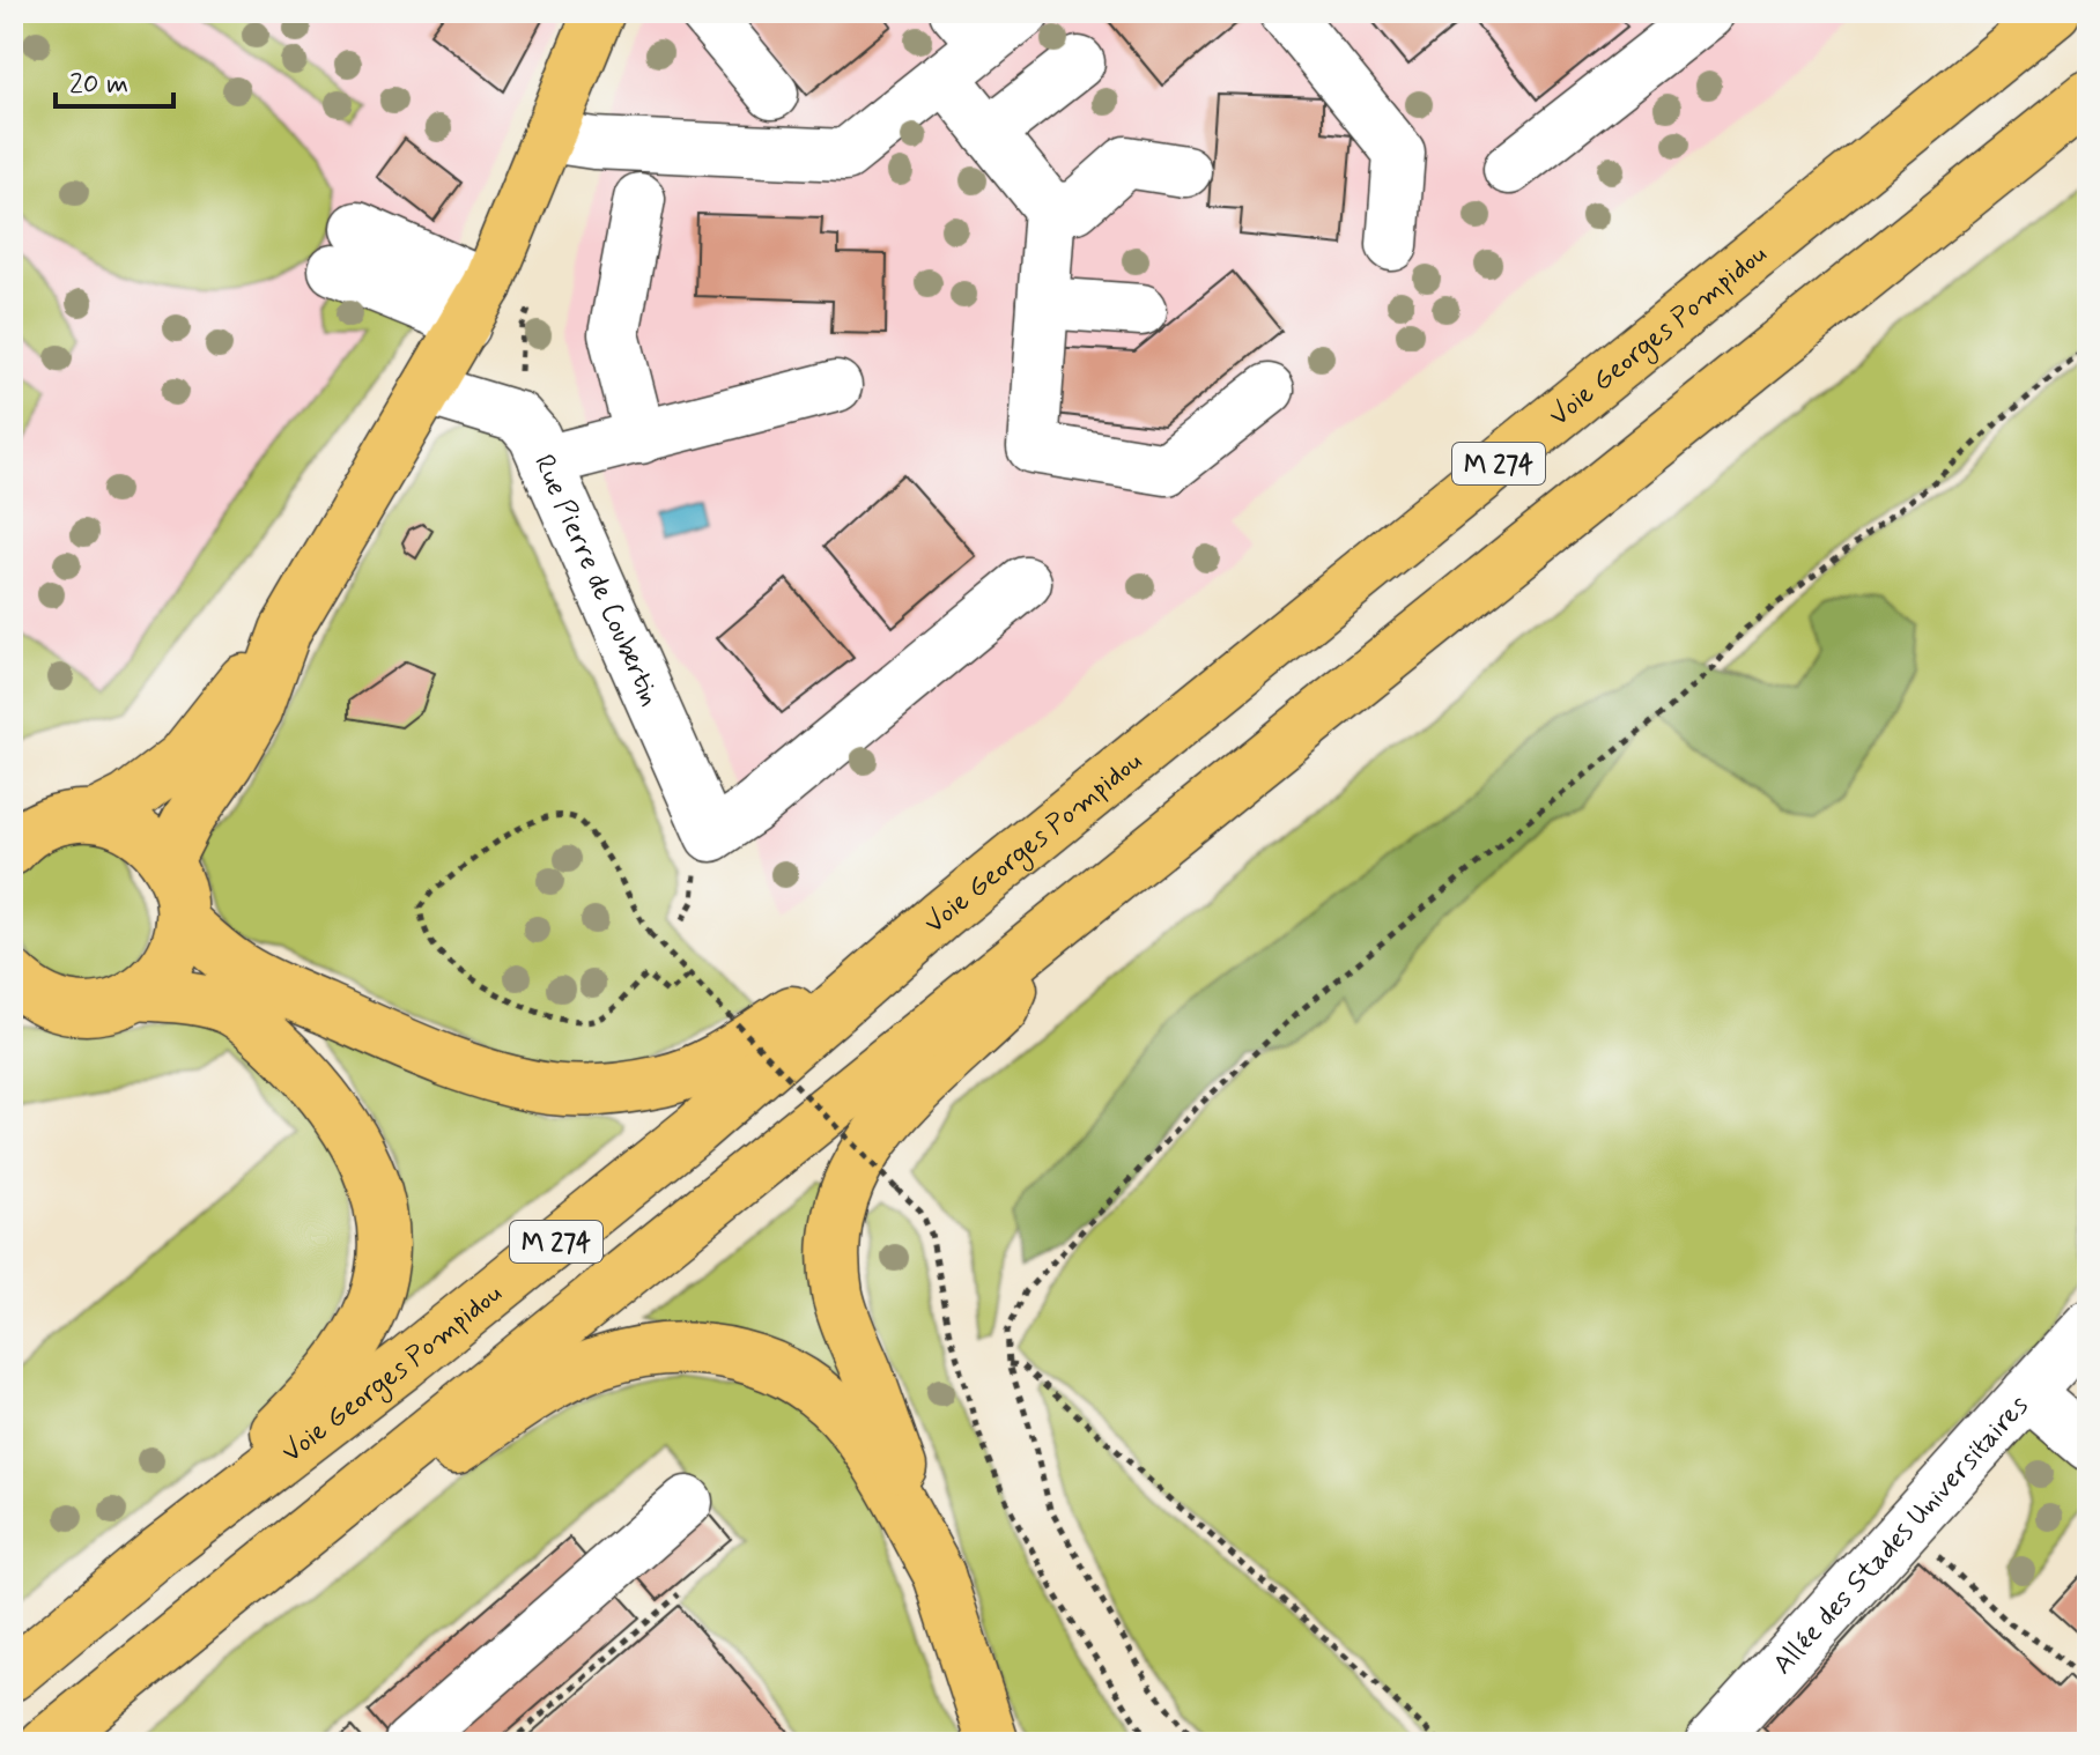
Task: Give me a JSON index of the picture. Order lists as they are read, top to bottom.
{
  "streets": {
    "main road": ["Voie Georges Pompidou", "M 274"],
    "street": ["Rue Pierre de Coubertin", "Allée des Stades Universitaires"]
  },
  "scale_bar": "20 m"
}
